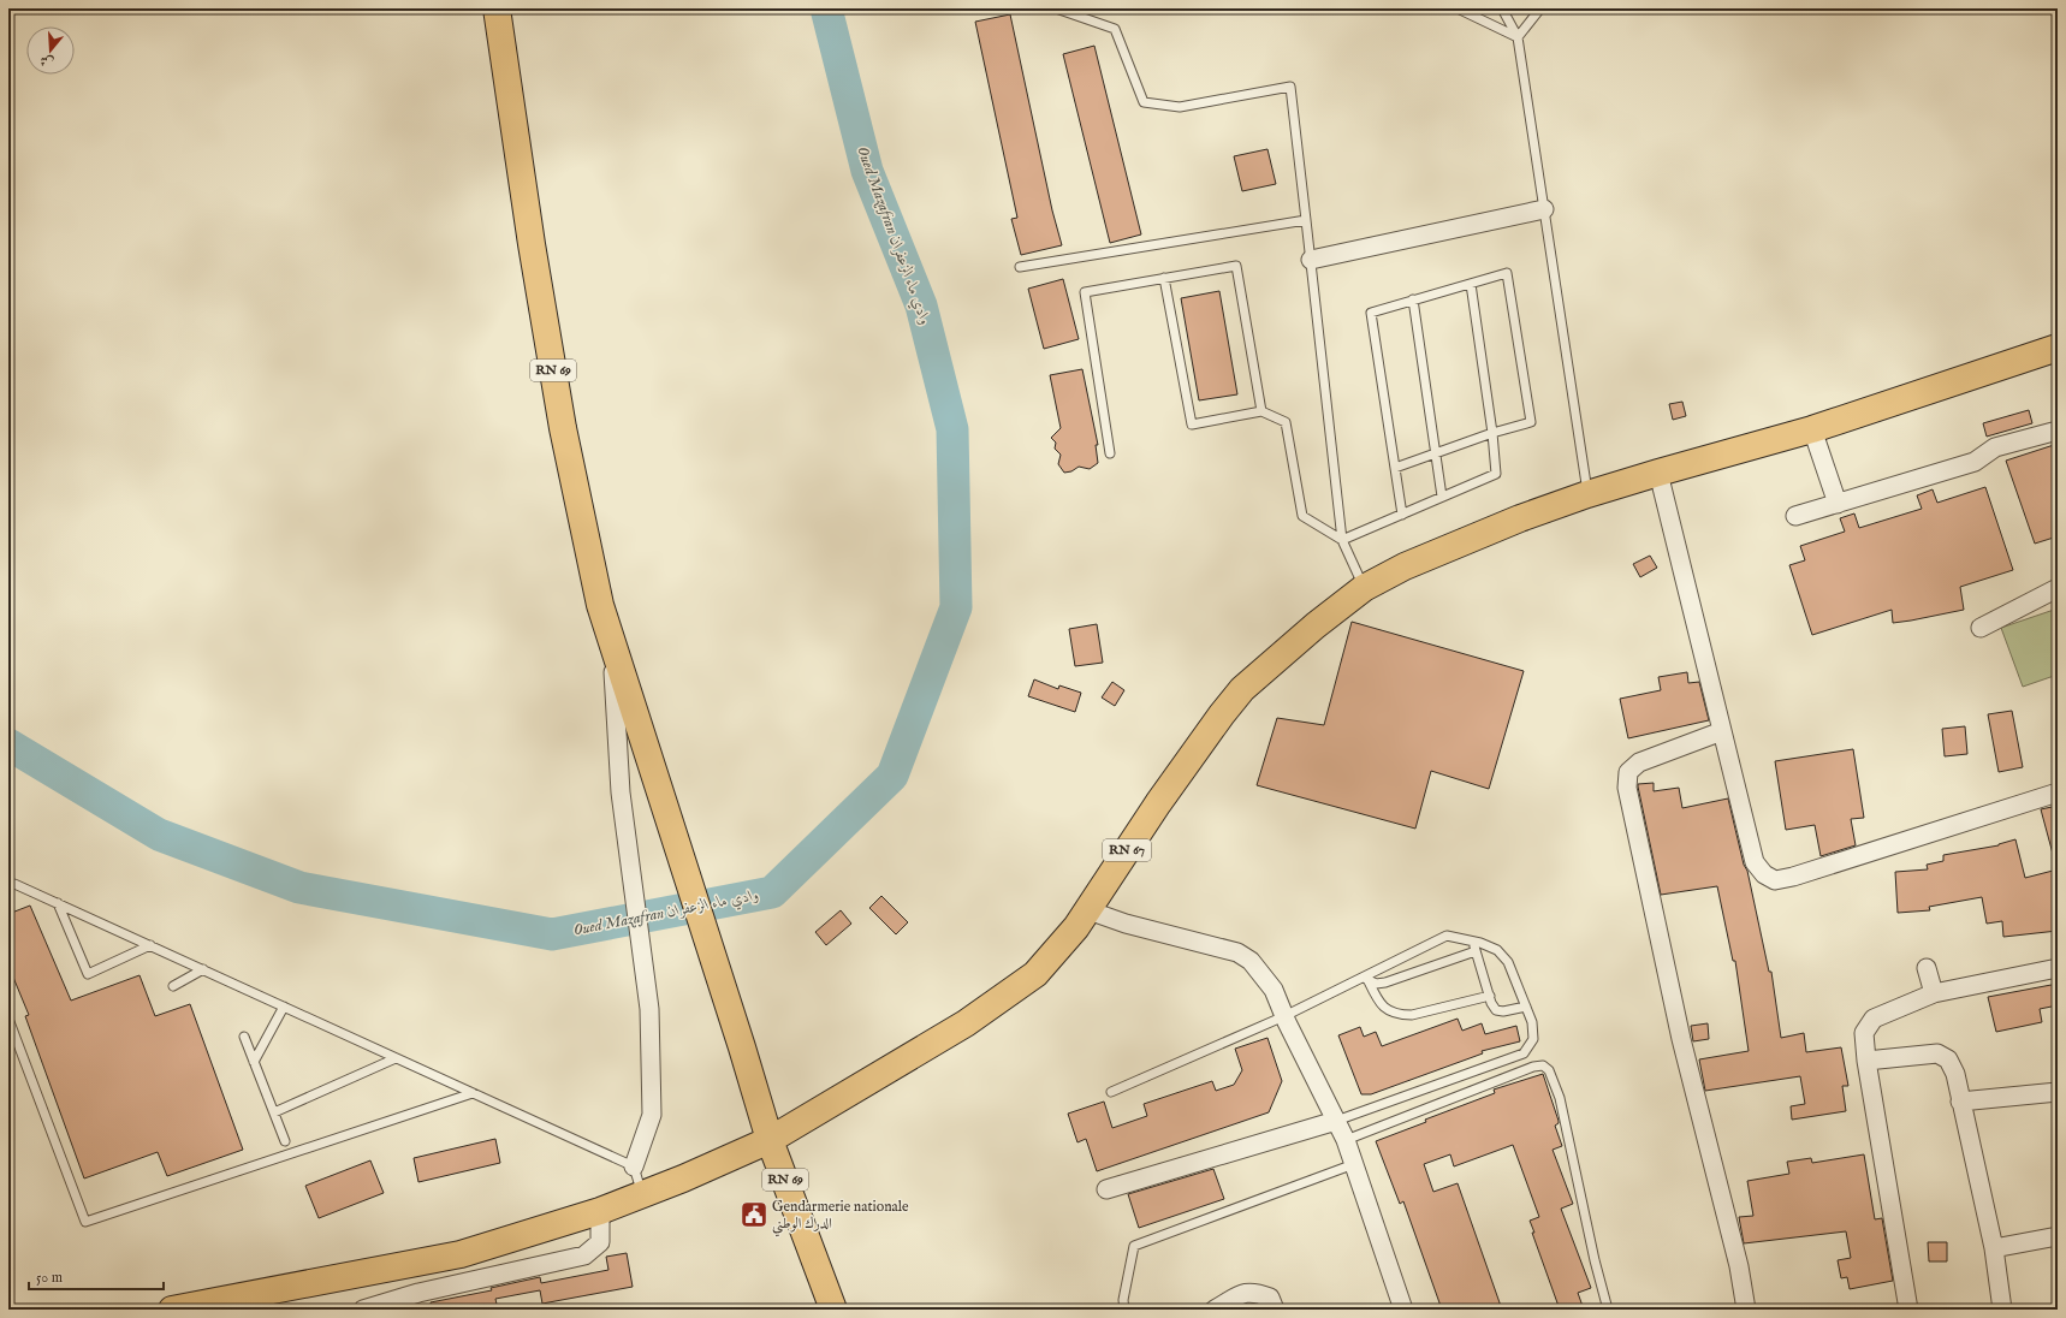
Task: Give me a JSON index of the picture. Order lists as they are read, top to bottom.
{
  "streets": {
    "main road": ["RN 69", "RN 67"]
  },
  "crossings": [
    ["RN 69", "RN 67"]
  ],
  "water": ["Oued Mazafran وادي ماء الزعفران"],
  "places": {
    "public building": ["Gendarmerie nationale الدرك الوطني"]
  },
  "scale_bar": "50 m",
  "north": "bottom"
}
